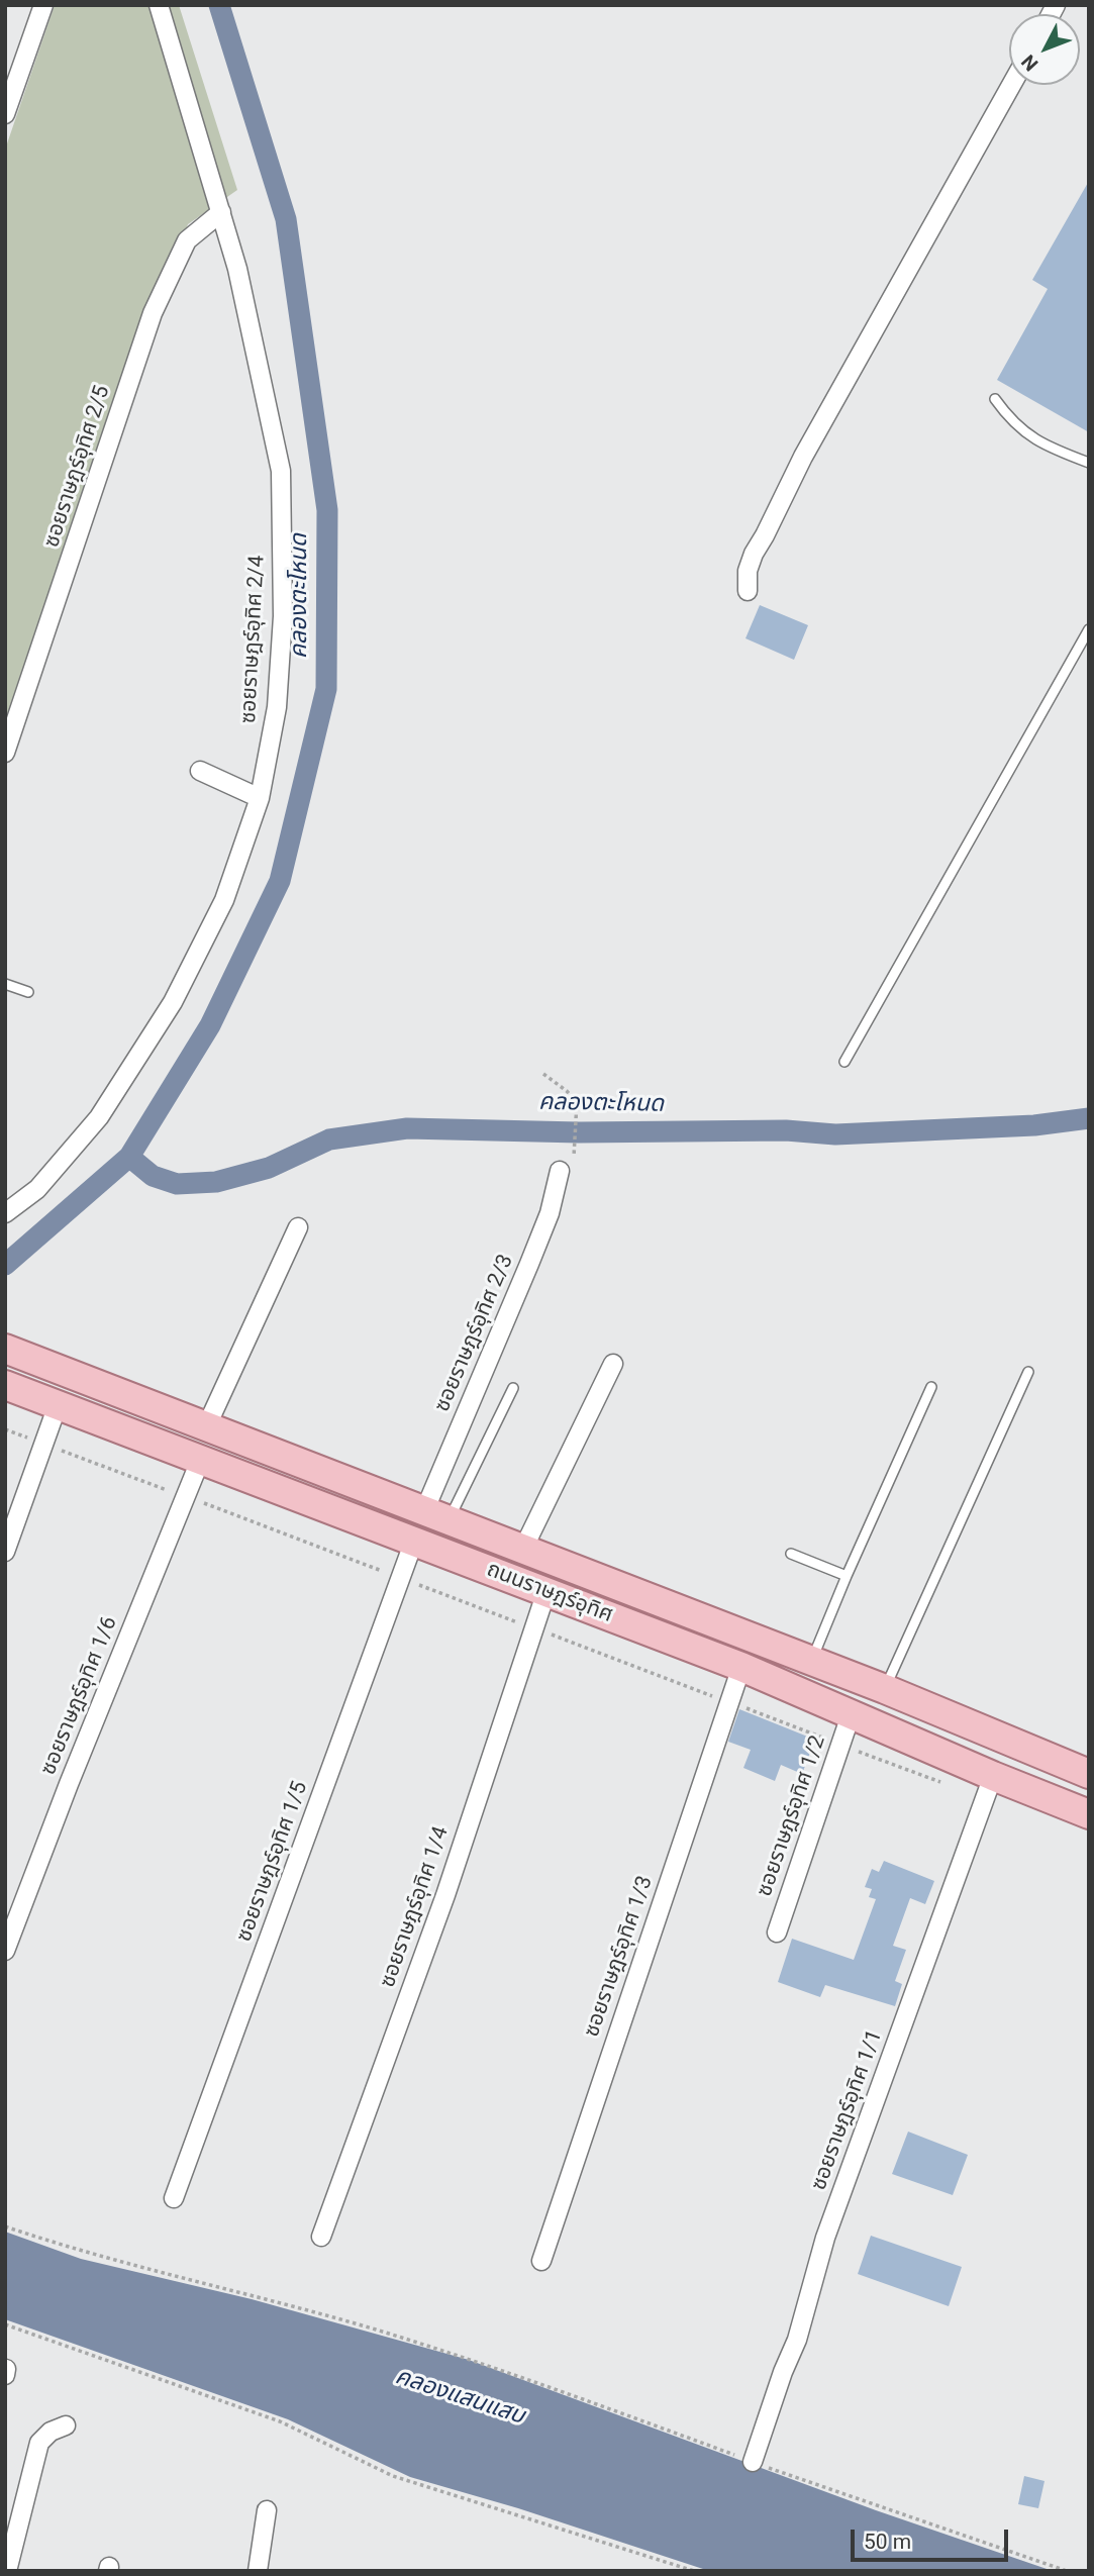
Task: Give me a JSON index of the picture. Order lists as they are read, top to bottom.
{
  "streets": {
    "main road": ["ถนนราษฎร์อุทิศ"],
    "street": [
      "ซอยราษฎร์อุทิศ 2/5",
      "ซอยราษฎร์อุทิศ 2/4",
      "ซอยราษฎร์อุทิศ 2/3",
      "ซอยราษฎร์อุทิศ 1/6",
      "ซอยราษฎร์อุทิศ 1/2",
      "ซอยราษฎร์อุทิศ 1/5",
      "ซอยราษฎร์อุทิศ 1/4",
      "ซอยราษฎร์อุทิศ 1/3",
      "ซอยราษฎร์อุทิศ 1/1"
    ]
  },
  "crossings": [
    ["ซอยราษฎร์อุทิศ 2/5", "ซอยราษฎร์อุทิศ 2/4"],
    ["ซอยราษฎร์อุทิศ 2/3", "ถนนราษฎร์อุทิศ"],
    ["ถนนราษฎร์อุทิศ", "ซอยราษฎร์อุทิศ 1/6"],
    ["ถนนราษฎร์อุทิศ", "ซอยราษฎร์อุทิศ 1/2"],
    ["ถนนราษฎร์อุทิศ", "ซอยราษฎร์อุทิศ 1/5"],
    ["ถนนราษฎร์อุทิศ", "ซอยราษฎร์อุทิศ 1/4"],
    ["ถนนราษฎร์อุทิศ", "ซอยราษฎร์อุทิศ 1/3"],
    ["ถนนราษฎร์อุทิศ", "ซอยราษฎร์อุทิศ 1/1"]
  ],
  "water": ["คลองตะโหนด", "คลองแสนแสบ"],
  "scale_bar": "50 m",
  "north": "bottom left"
}
